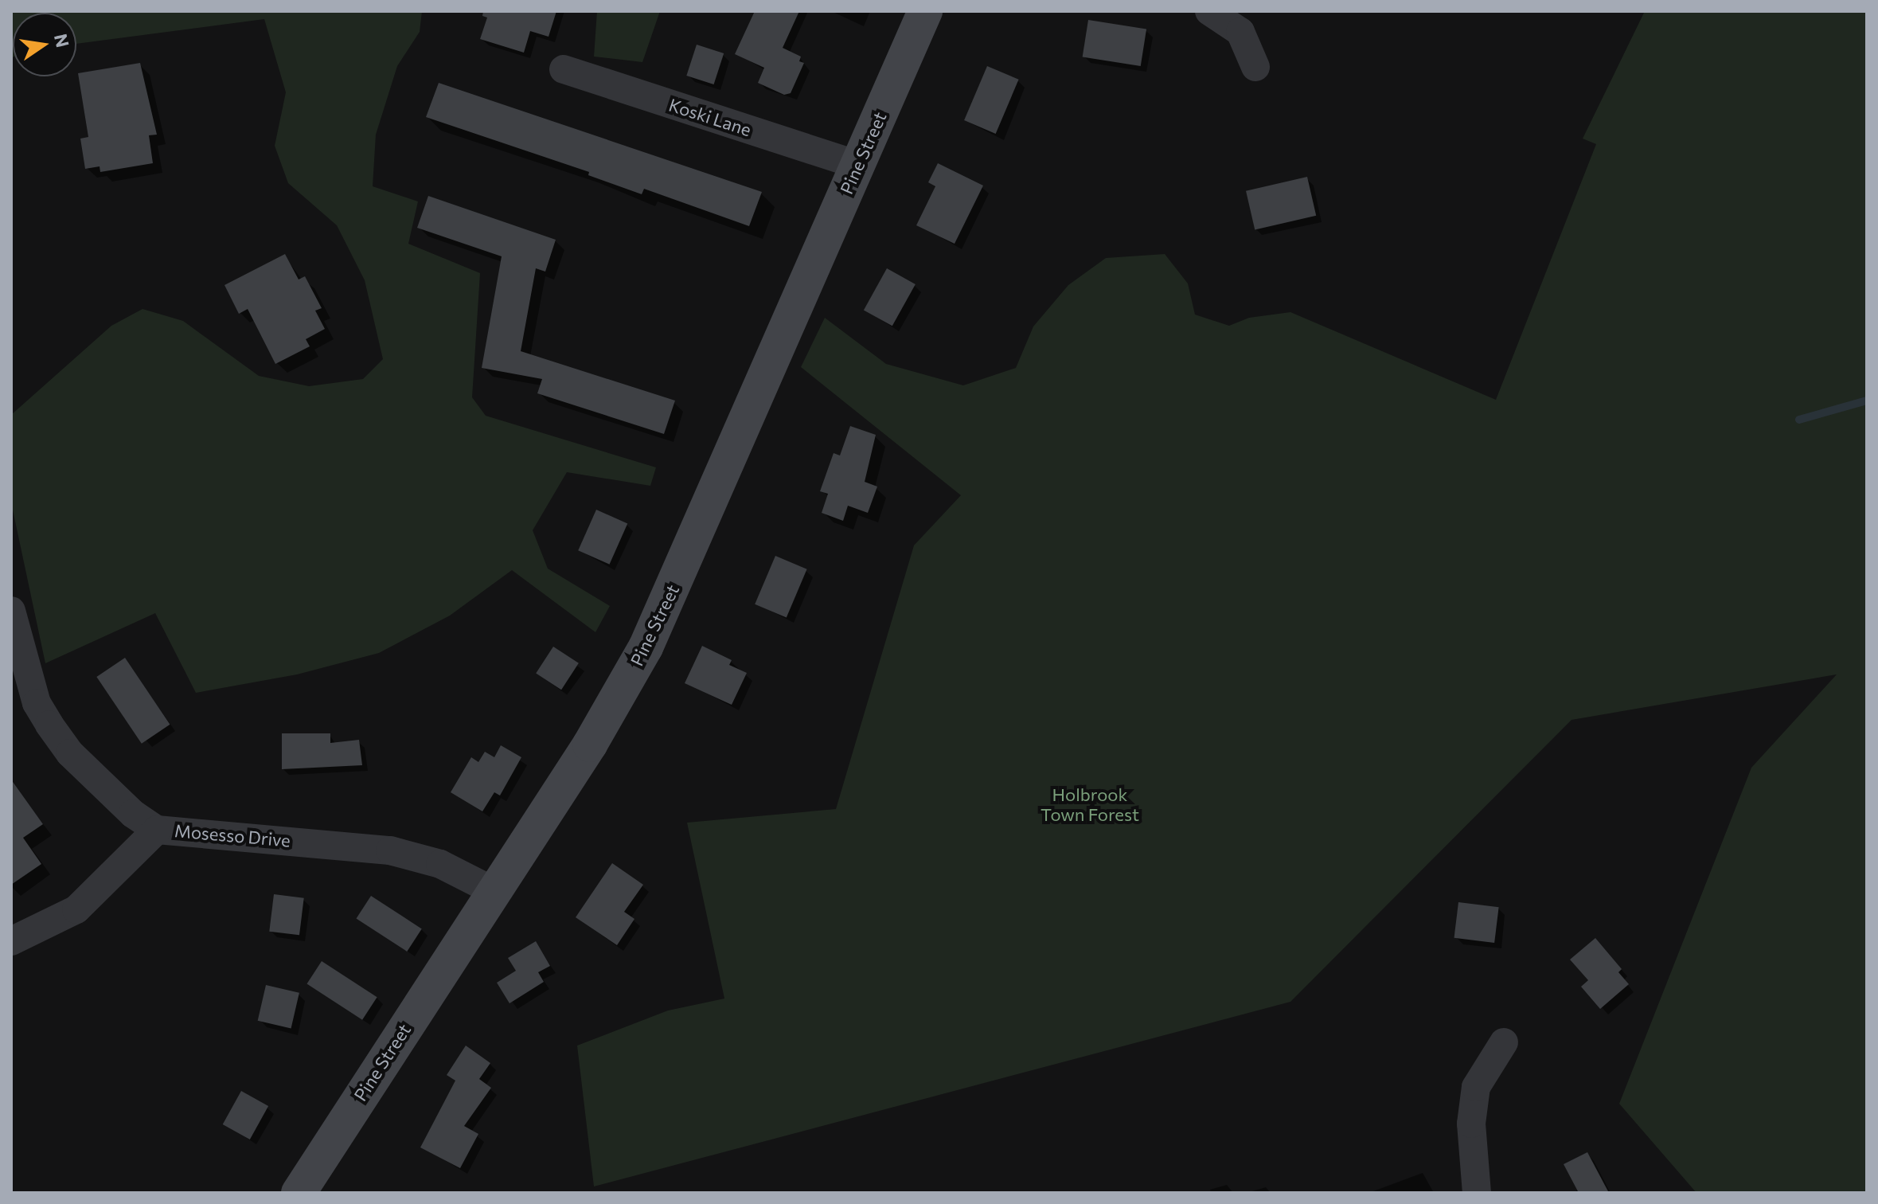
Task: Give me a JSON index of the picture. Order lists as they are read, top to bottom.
{
  "streets": {
    "main road": ["Pine Street"],
    "street": ["Koski Lane", "Mosesso Drive"]
  },
  "crossings": [
    ["Koski Lane", "Pine Street"],
    ["Pine Street", "Mosesso Drive"]
  ],
  "parks": ["Holbrook Town Forest"],
  "north": "right"
}
